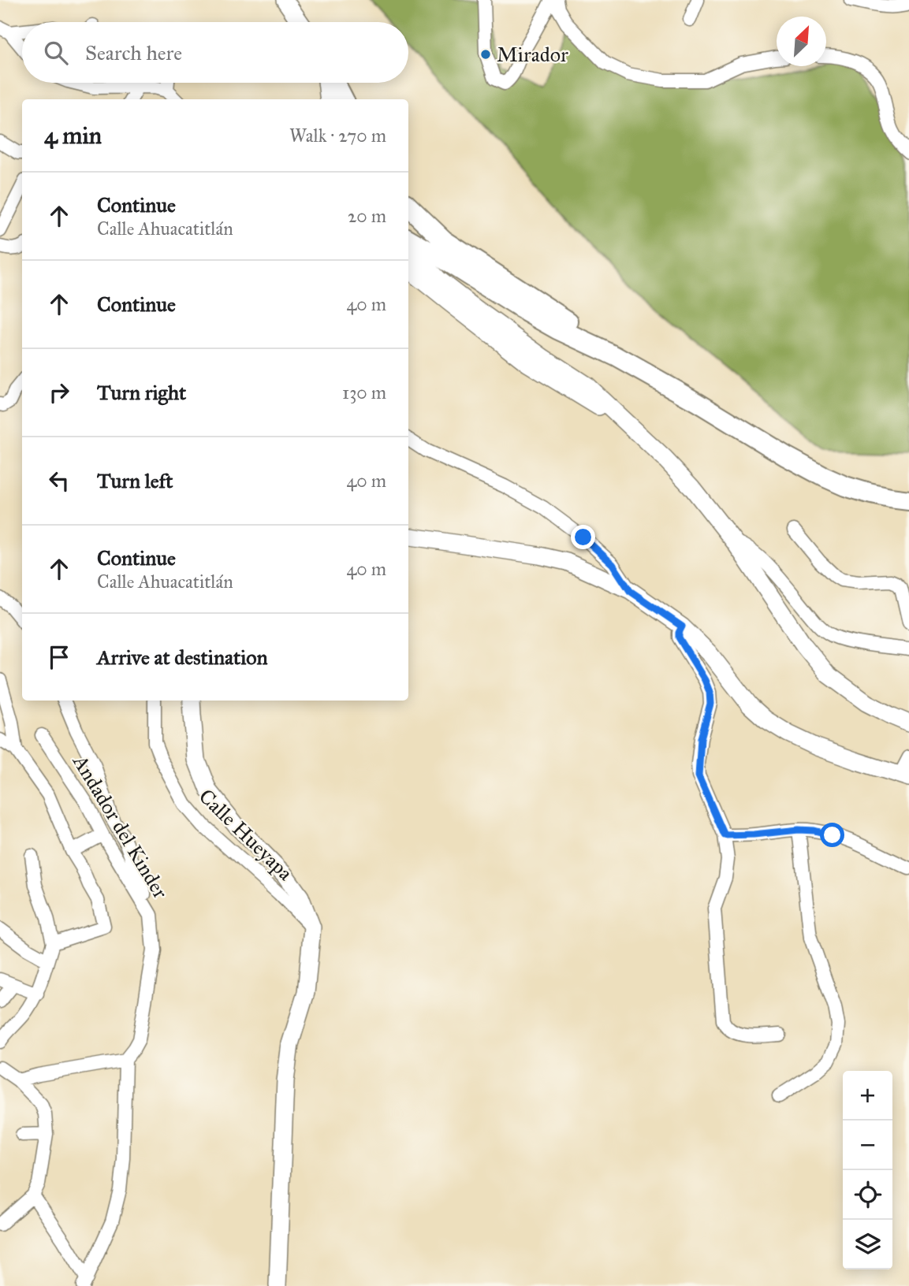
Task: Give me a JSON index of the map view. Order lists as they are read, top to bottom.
{
  "streets": {
    "street": ["Andador del Kinder", "Calle Hueyapa"]
  },
  "places": ["Mirador"],
  "north": "top right",
  "page": {
    "search": "Search here",
    "heading": ["4 min", "Walk · 270 m"],
    "list": [
      ["Continue", "Calle Ahuacatitlán", "20 m"],
      ["Continue", "40 m"],
      ["Turn right", "130 m"],
      ["Turn left", "40 m"],
      ["Continue", "Calle Ahuacatitlán", "40 m"],
      "Arrive at destination"
    ],
    "map_buttons": ["+", "−"]
  }
}
